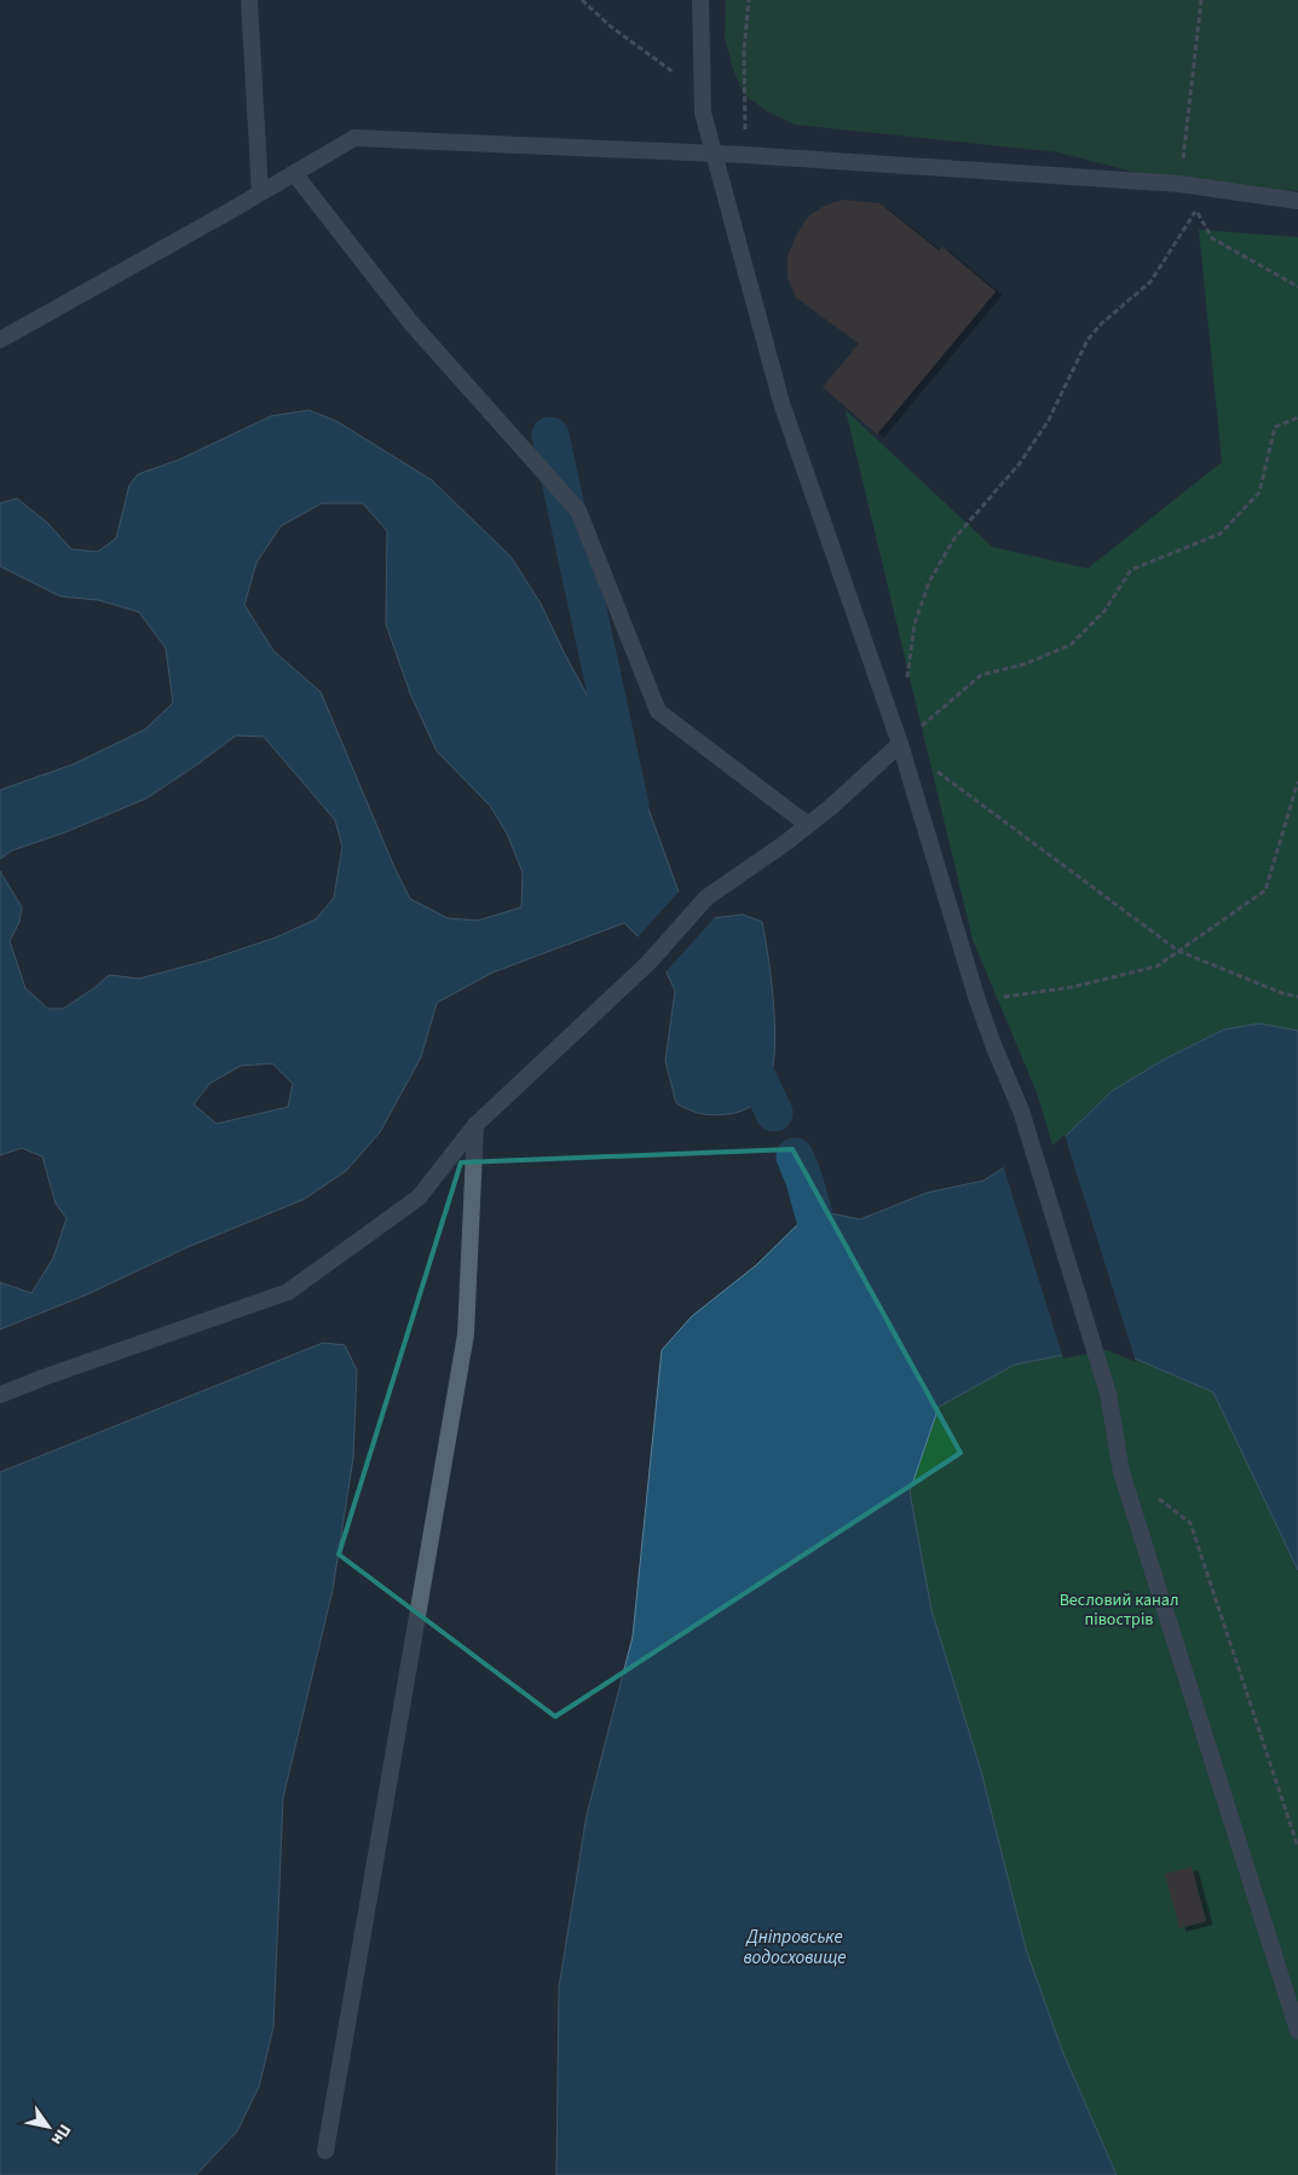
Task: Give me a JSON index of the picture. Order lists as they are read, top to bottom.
{
  "water": ["Дніпровське водосховище"],
  "parks": ["Весловий канал півострів"],
  "north": "bottom right"
}
